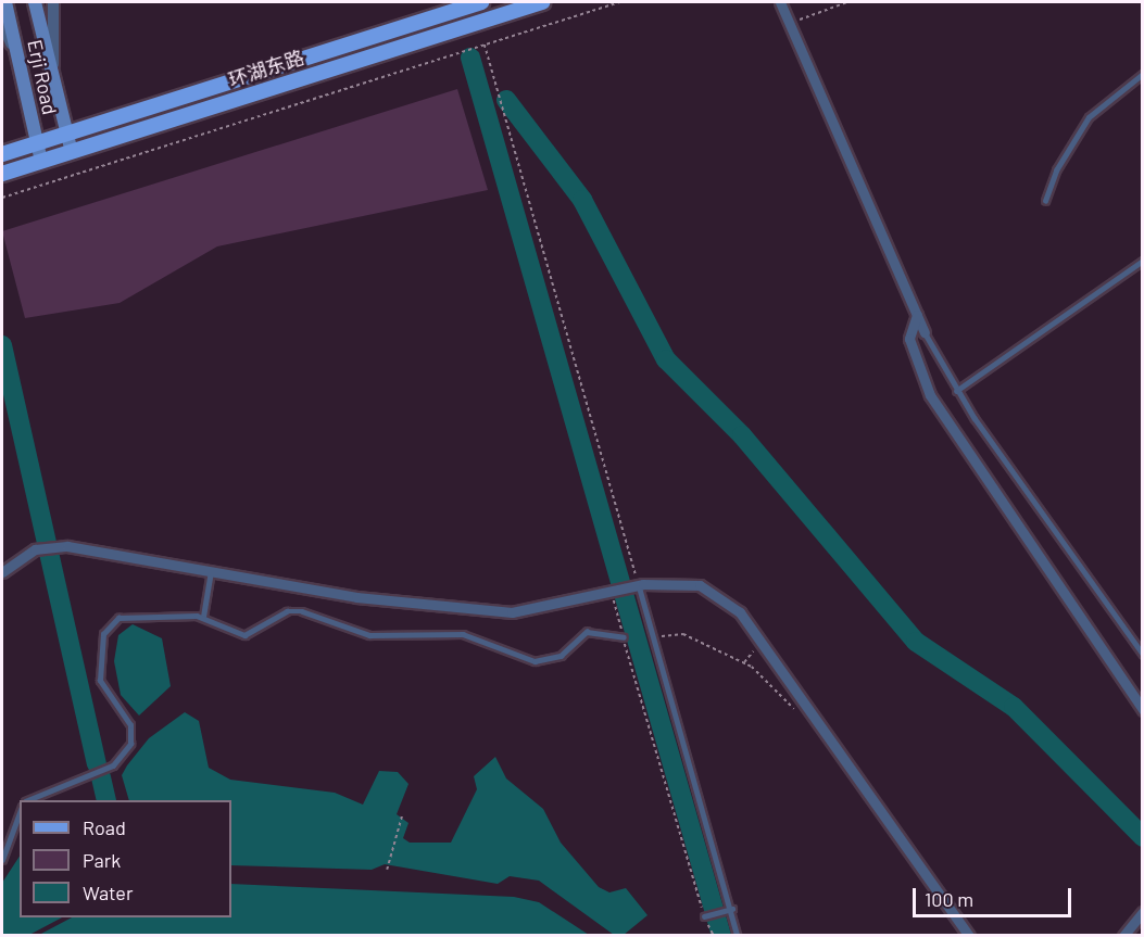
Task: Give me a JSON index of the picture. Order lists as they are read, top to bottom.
{
  "streets": {
    "main road": ["环湖东路", "Erji Road"]
  },
  "crossings": [
    ["环湖东路", "Erji Road"]
  ],
  "legend": ["Road", "Park", "Water"],
  "scale_bar": "100 m"
}
